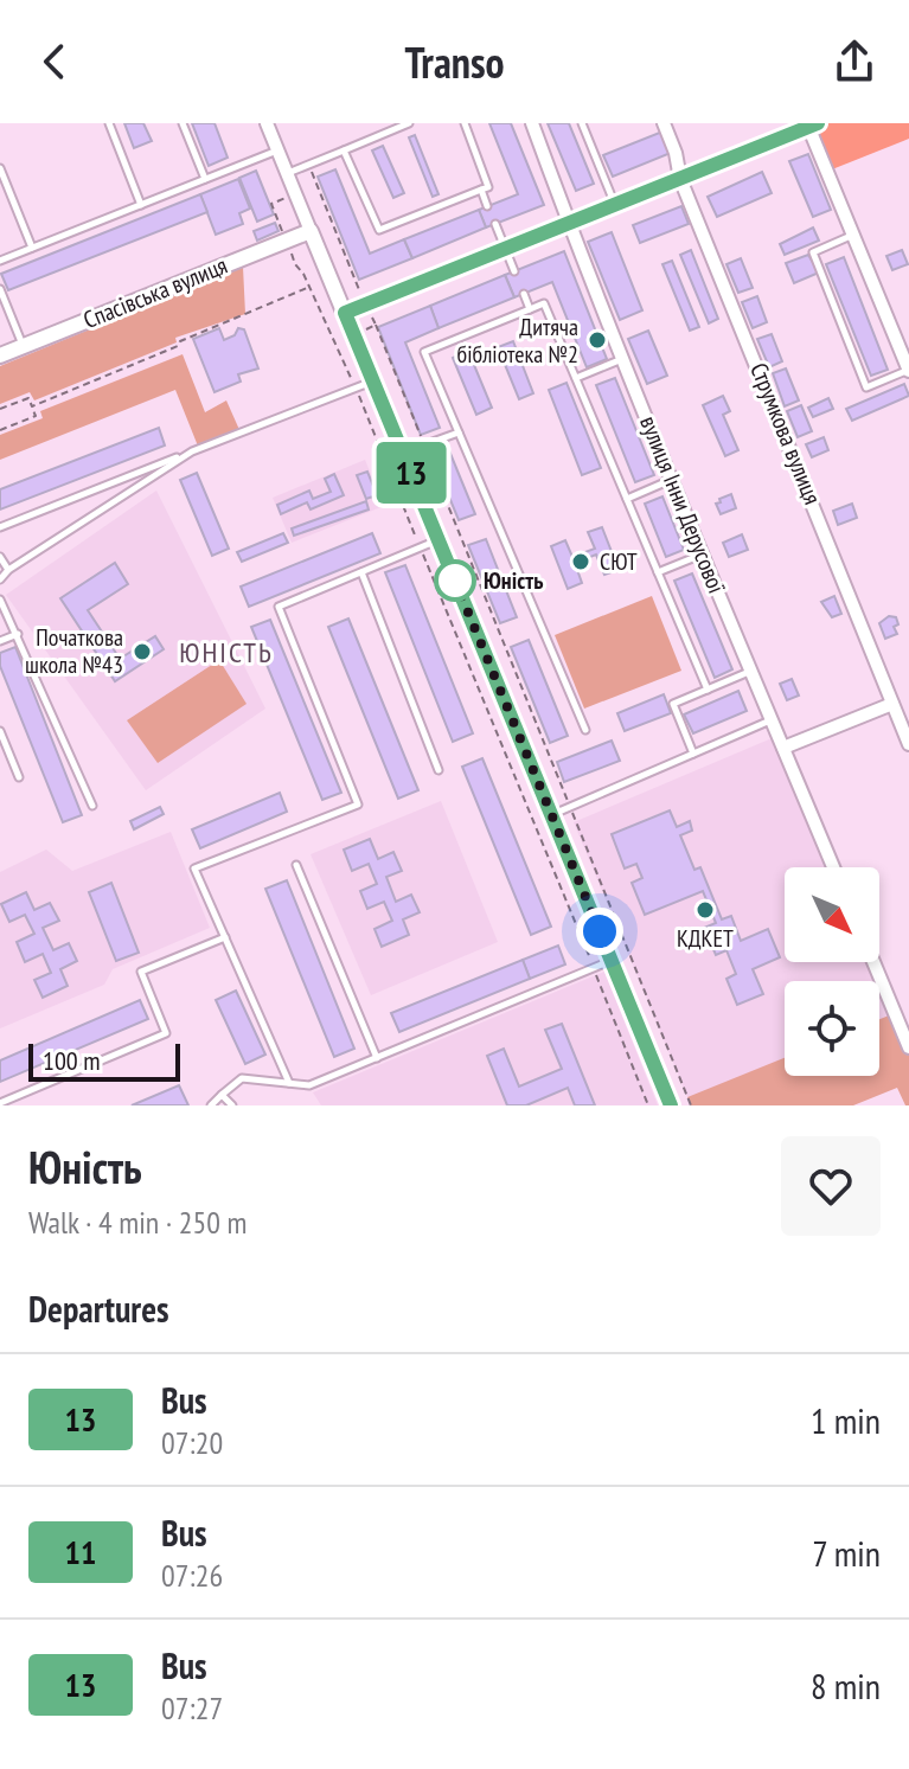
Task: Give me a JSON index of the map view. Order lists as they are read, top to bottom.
{
  "streets": {
    "street": ["Спасівська вулиця", "Струмкова вулиця", "вулиця Інни Дерусової"]
  },
  "districts": ["ЮНІСТЬ"],
  "places": [
    "Дитяча бібліотека №2",
    "СЮТ",
    "Юність",
    "Початкова школа №43",
    "КДКЕТ"
  ],
  "lines": ["bus line 13"],
  "scale_bar": "100 m",
  "north": "bottom right",
  "page": {
    "header": "Transo",
    "on_map": "13",
    "scale": "100 m",
    "heading": [
      ["Юність", "Walk · 4 min · 250 m"],
      "Departures"
    ],
    "list": [
      {
        "mark": "13",
        "name": "Bus",
        "note": "07:20",
        "value": "1 min"
      },
      {
        "mark": "11",
        "name": "Bus",
        "note": "07:26",
        "value": "7 min"
      },
      {
        "mark": "13",
        "name": "Bus",
        "note": "07:27",
        "value": "8 min"
      }
    ]
  }
}
